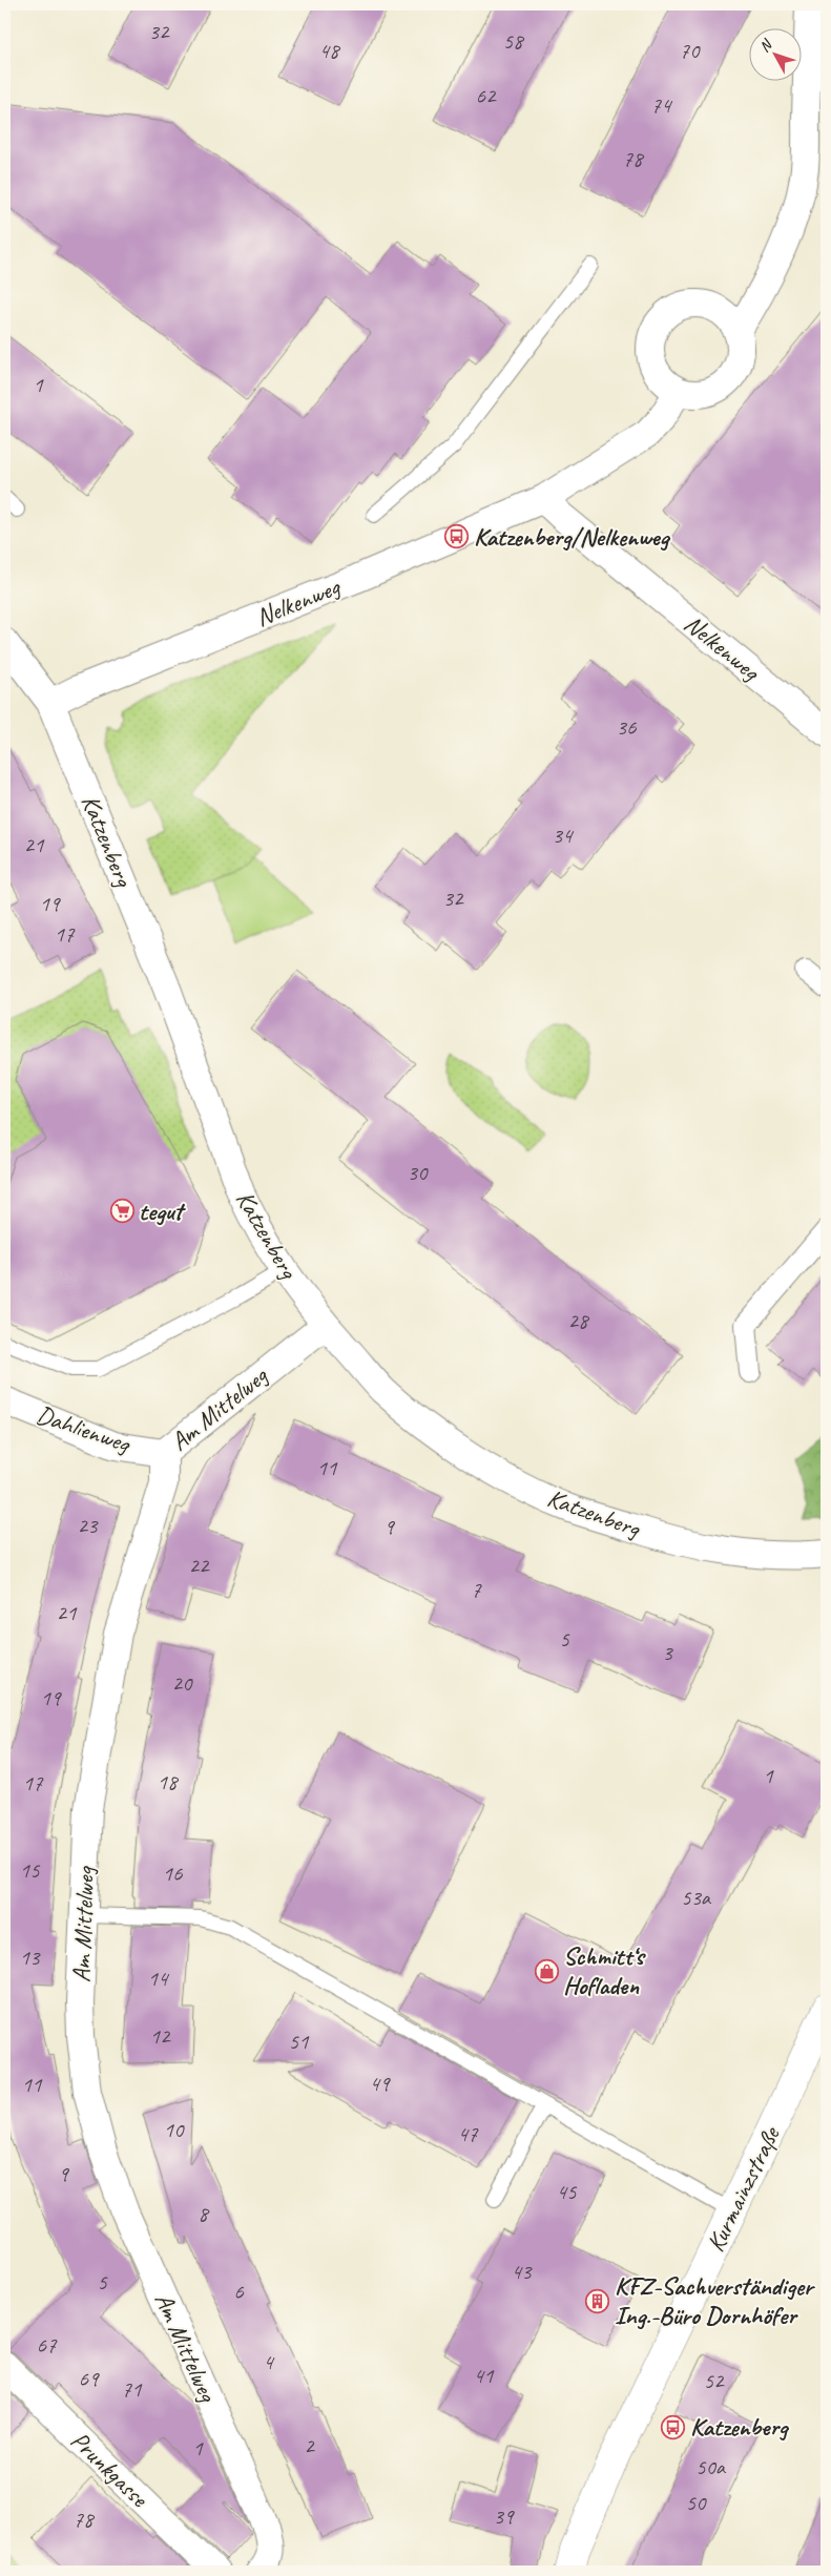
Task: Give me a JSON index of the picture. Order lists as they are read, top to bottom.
{
  "streets": {
    "main road": ["Kurmainzstraße"],
    "street": [
      "Nelkenweg",
      "Katzenberg",
      "Am Mittelweg",
      "Dahlienweg",
      "Prunkgasse"
    ]
  },
  "crossings": [
    ["Nelkenweg", "Katzenberg"],
    ["Katzenberg", "Am Mittelweg"],
    ["Am Mittelweg", "Dahlienweg"]
  ],
  "places": {
    "bus stop": ["Katzenberg/Nelkenweg", "Katzenberg"],
    "supermarket": ["tegut"],
    "shop": ["Schmitt‘s Hofladen"],
    "building": ["KFZ-Sachverständiger Ing.-Büro Dornhöfer"]
  },
  "house_numbers": [
    "32",
    "58",
    "48",
    "70",
    "62",
    "74",
    "78",
    "1",
    "36",
    "34",
    "21",
    "32",
    "19",
    "17",
    "30",
    "28",
    "11",
    "23",
    "9",
    "22",
    "7",
    "21",
    "5",
    "3",
    "20",
    "19",
    "1",
    "18",
    "17",
    "15",
    "16",
    "53a",
    "13",
    "14",
    "12",
    "51",
    "49",
    "11",
    "10",
    "47",
    "9",
    "45",
    "8",
    "43",
    "5",
    "6",
    "67",
    "4",
    "41",
    "69",
    "52",
    "71",
    "2",
    "1",
    "50a",
    "50",
    "39",
    "78"
  ],
  "north": "top left"
}
